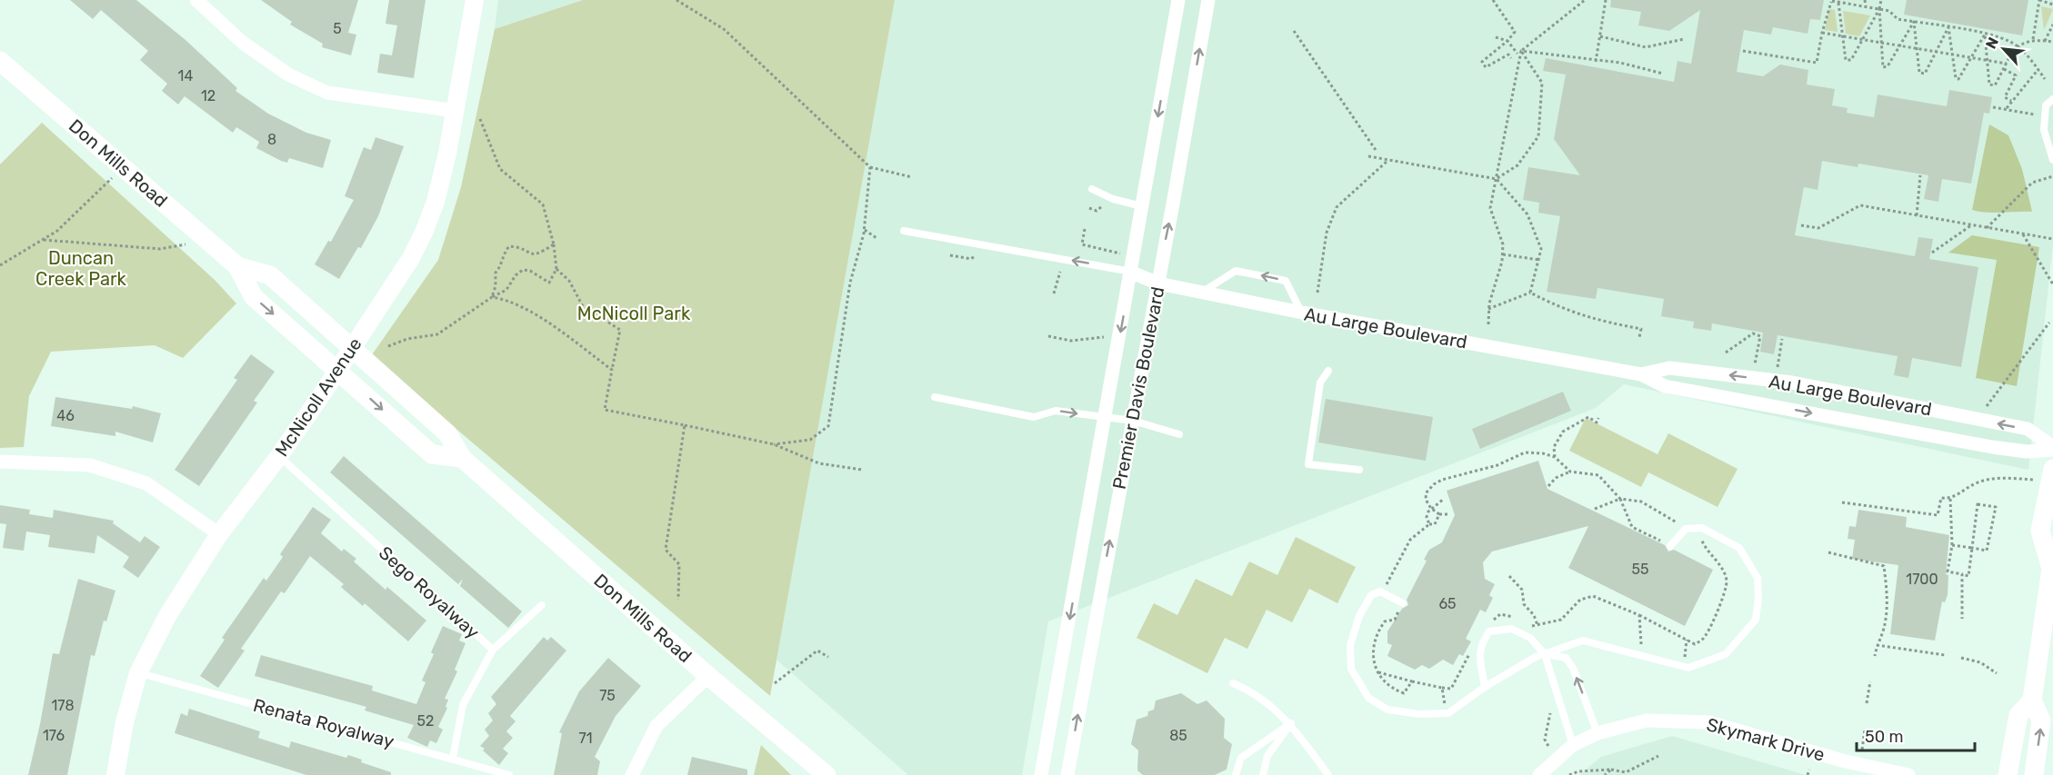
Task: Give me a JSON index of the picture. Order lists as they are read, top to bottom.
{
  "streets": {
    "main road": ["Don Mills Road"],
    "street": [
      "Au Large Boulevard",
      "Premier Davis Boulevard",
      "McNicoll Avenue",
      "Skymark Drive"
    ],
    "lane": ["Sego Royalway", "Renata Royalway"]
  },
  "crossings": [
    ["Don Mills Road", "McNicoll Avenue"],
    ["Au Large Boulevard", "Premier Davis Boulevard"],
    ["McNicoll Avenue", "Sego Royalway"],
    ["McNicoll Avenue", "Renata Royalway"],
    ["Sego Royalway", "Renata Royalway"]
  ],
  "parks": ["Duncan Creek Park", "McNicoll Park"],
  "house_numbers": [
    "5",
    "14",
    "12",
    "8",
    "46",
    "55",
    "1700",
    "65",
    "75",
    "178",
    "52",
    "176",
    "85",
    "71"
  ],
  "scale_bar": "50 m",
  "north": "top left"
}
